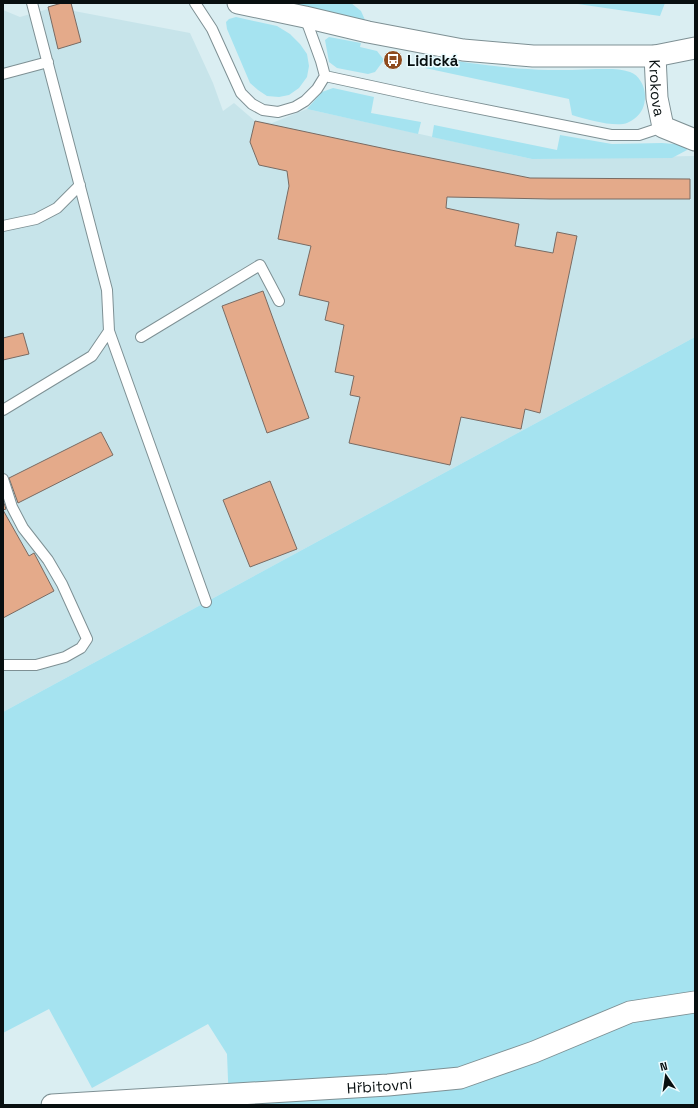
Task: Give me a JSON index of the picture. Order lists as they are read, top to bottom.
{
  "streets": {
    "street": ["Krokova", "Hřbitovní"]
  },
  "places": {
    "bus stop": ["Lidická"]
  },
  "north": "top"
}
